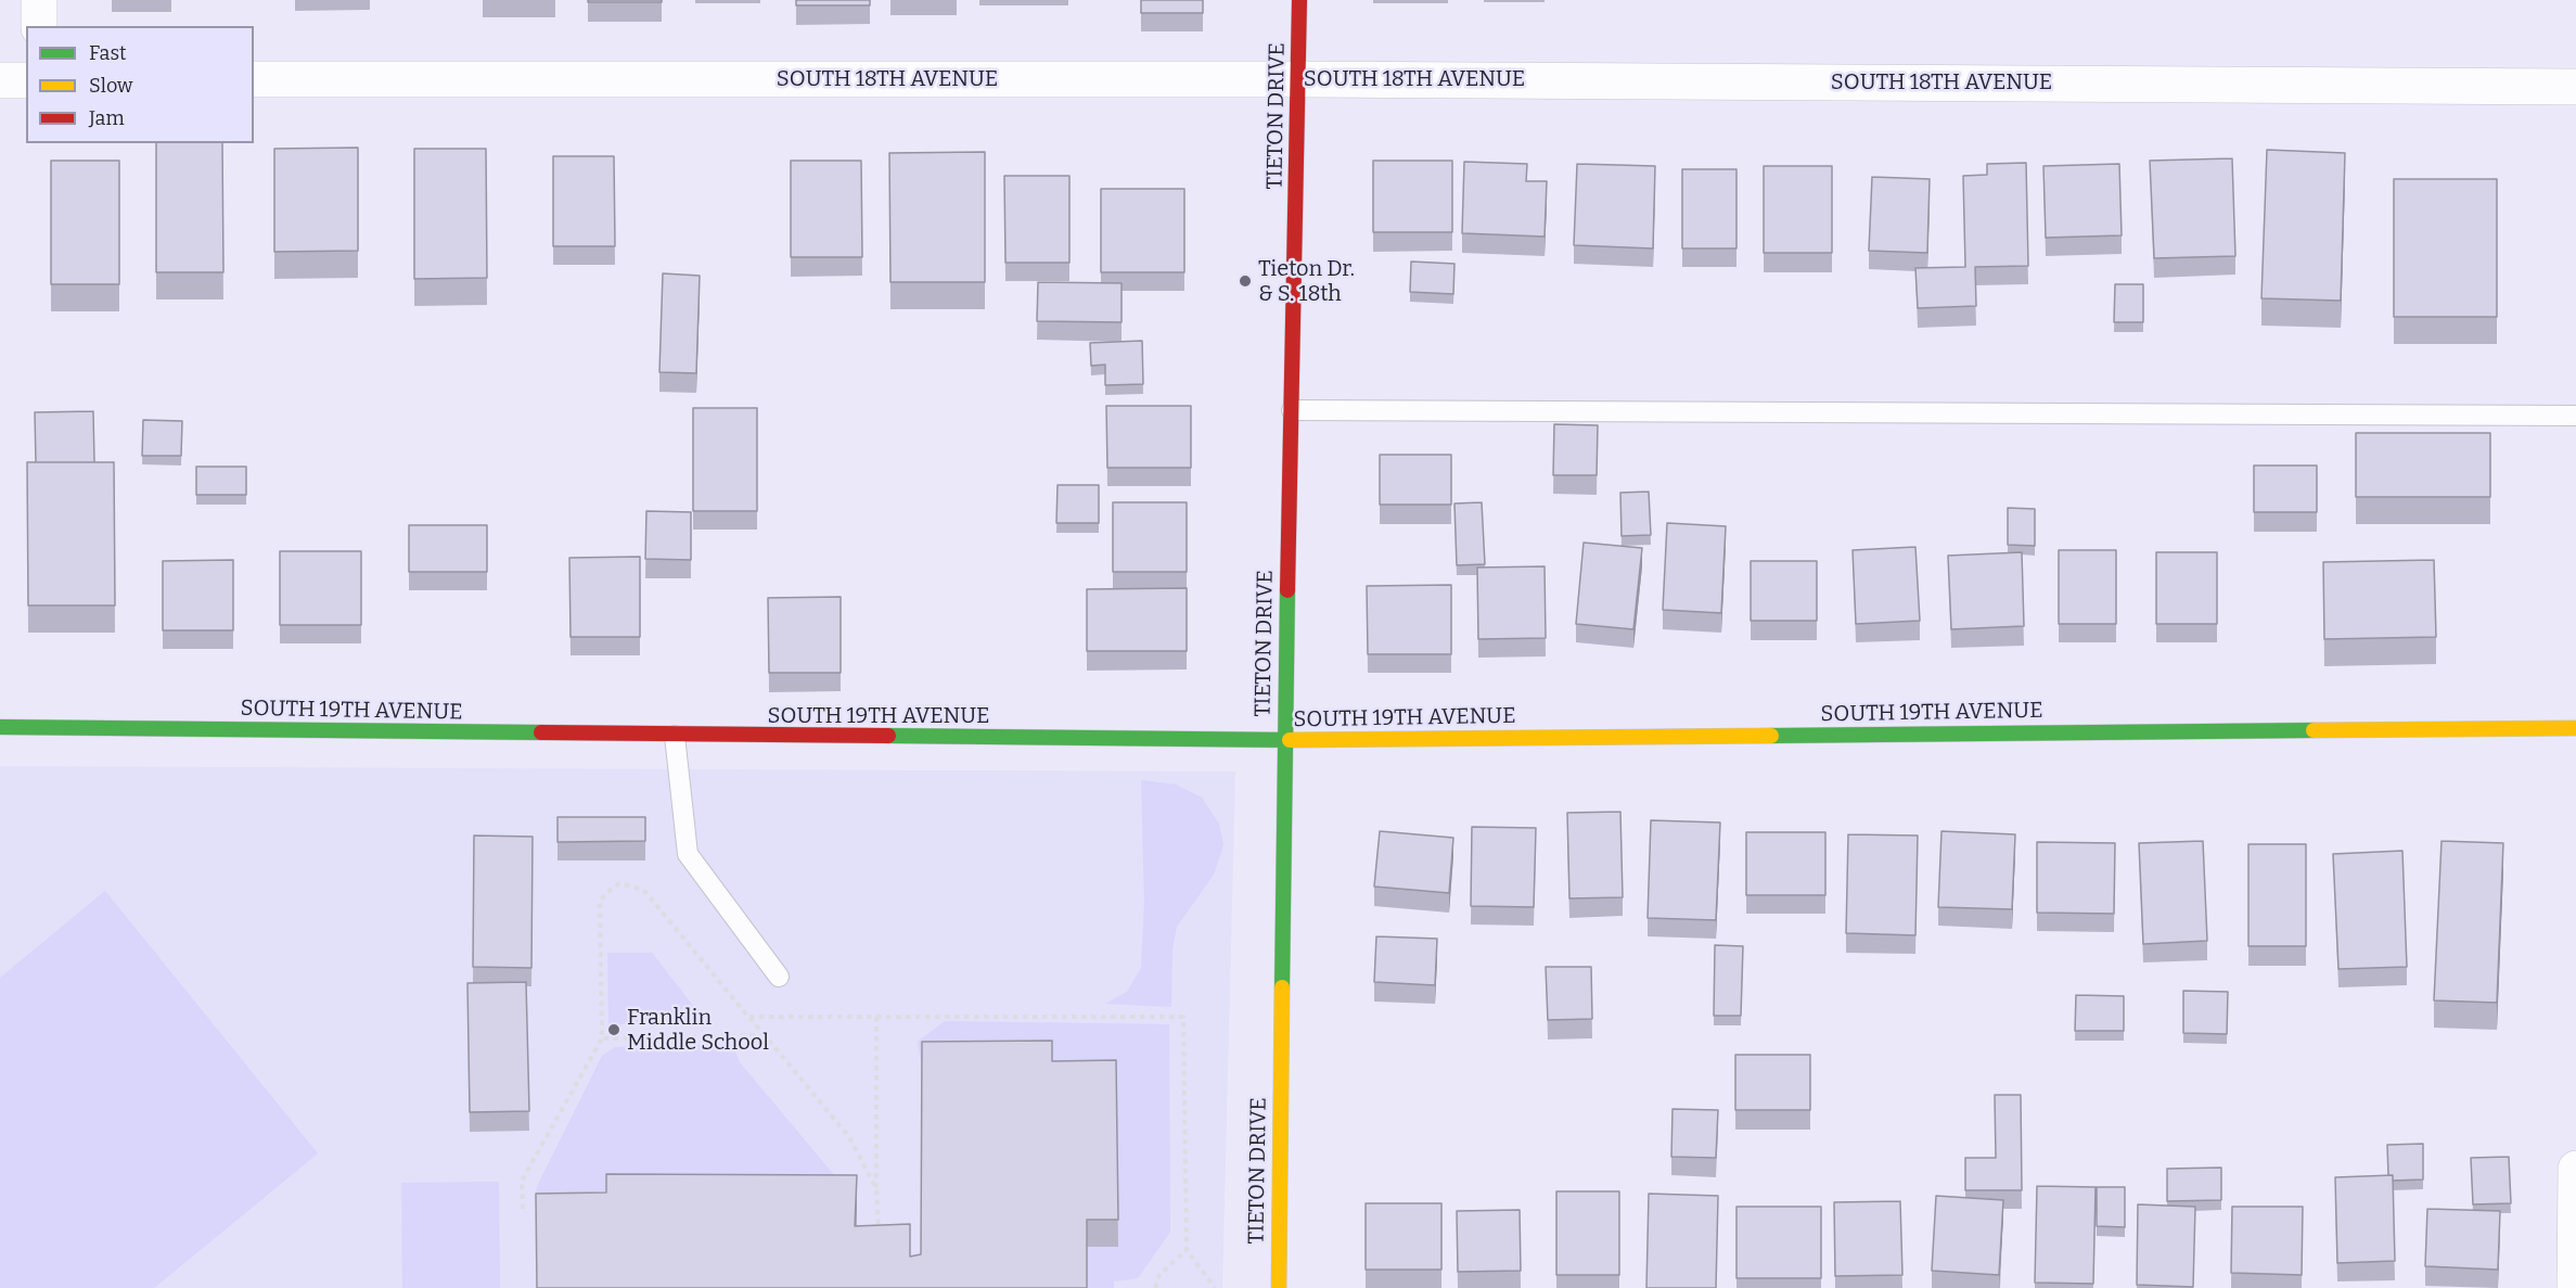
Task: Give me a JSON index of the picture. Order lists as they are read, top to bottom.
{
  "streets": {
    "street": ["SOUTH 18TH AVENUE", "TIETON DRIVE", "SOUTH 19TH AVENUE"]
  },
  "crossings": [
    ["SOUTH 18TH AVENUE", "TIETON DRIVE"],
    ["TIETON DRIVE", "SOUTH 19TH AVENUE"]
  ],
  "places": ["Tieton Dr. & S. 18th", "Franklin Middle School"],
  "legend": ["Fast", "Slow", "Jam"]
}
